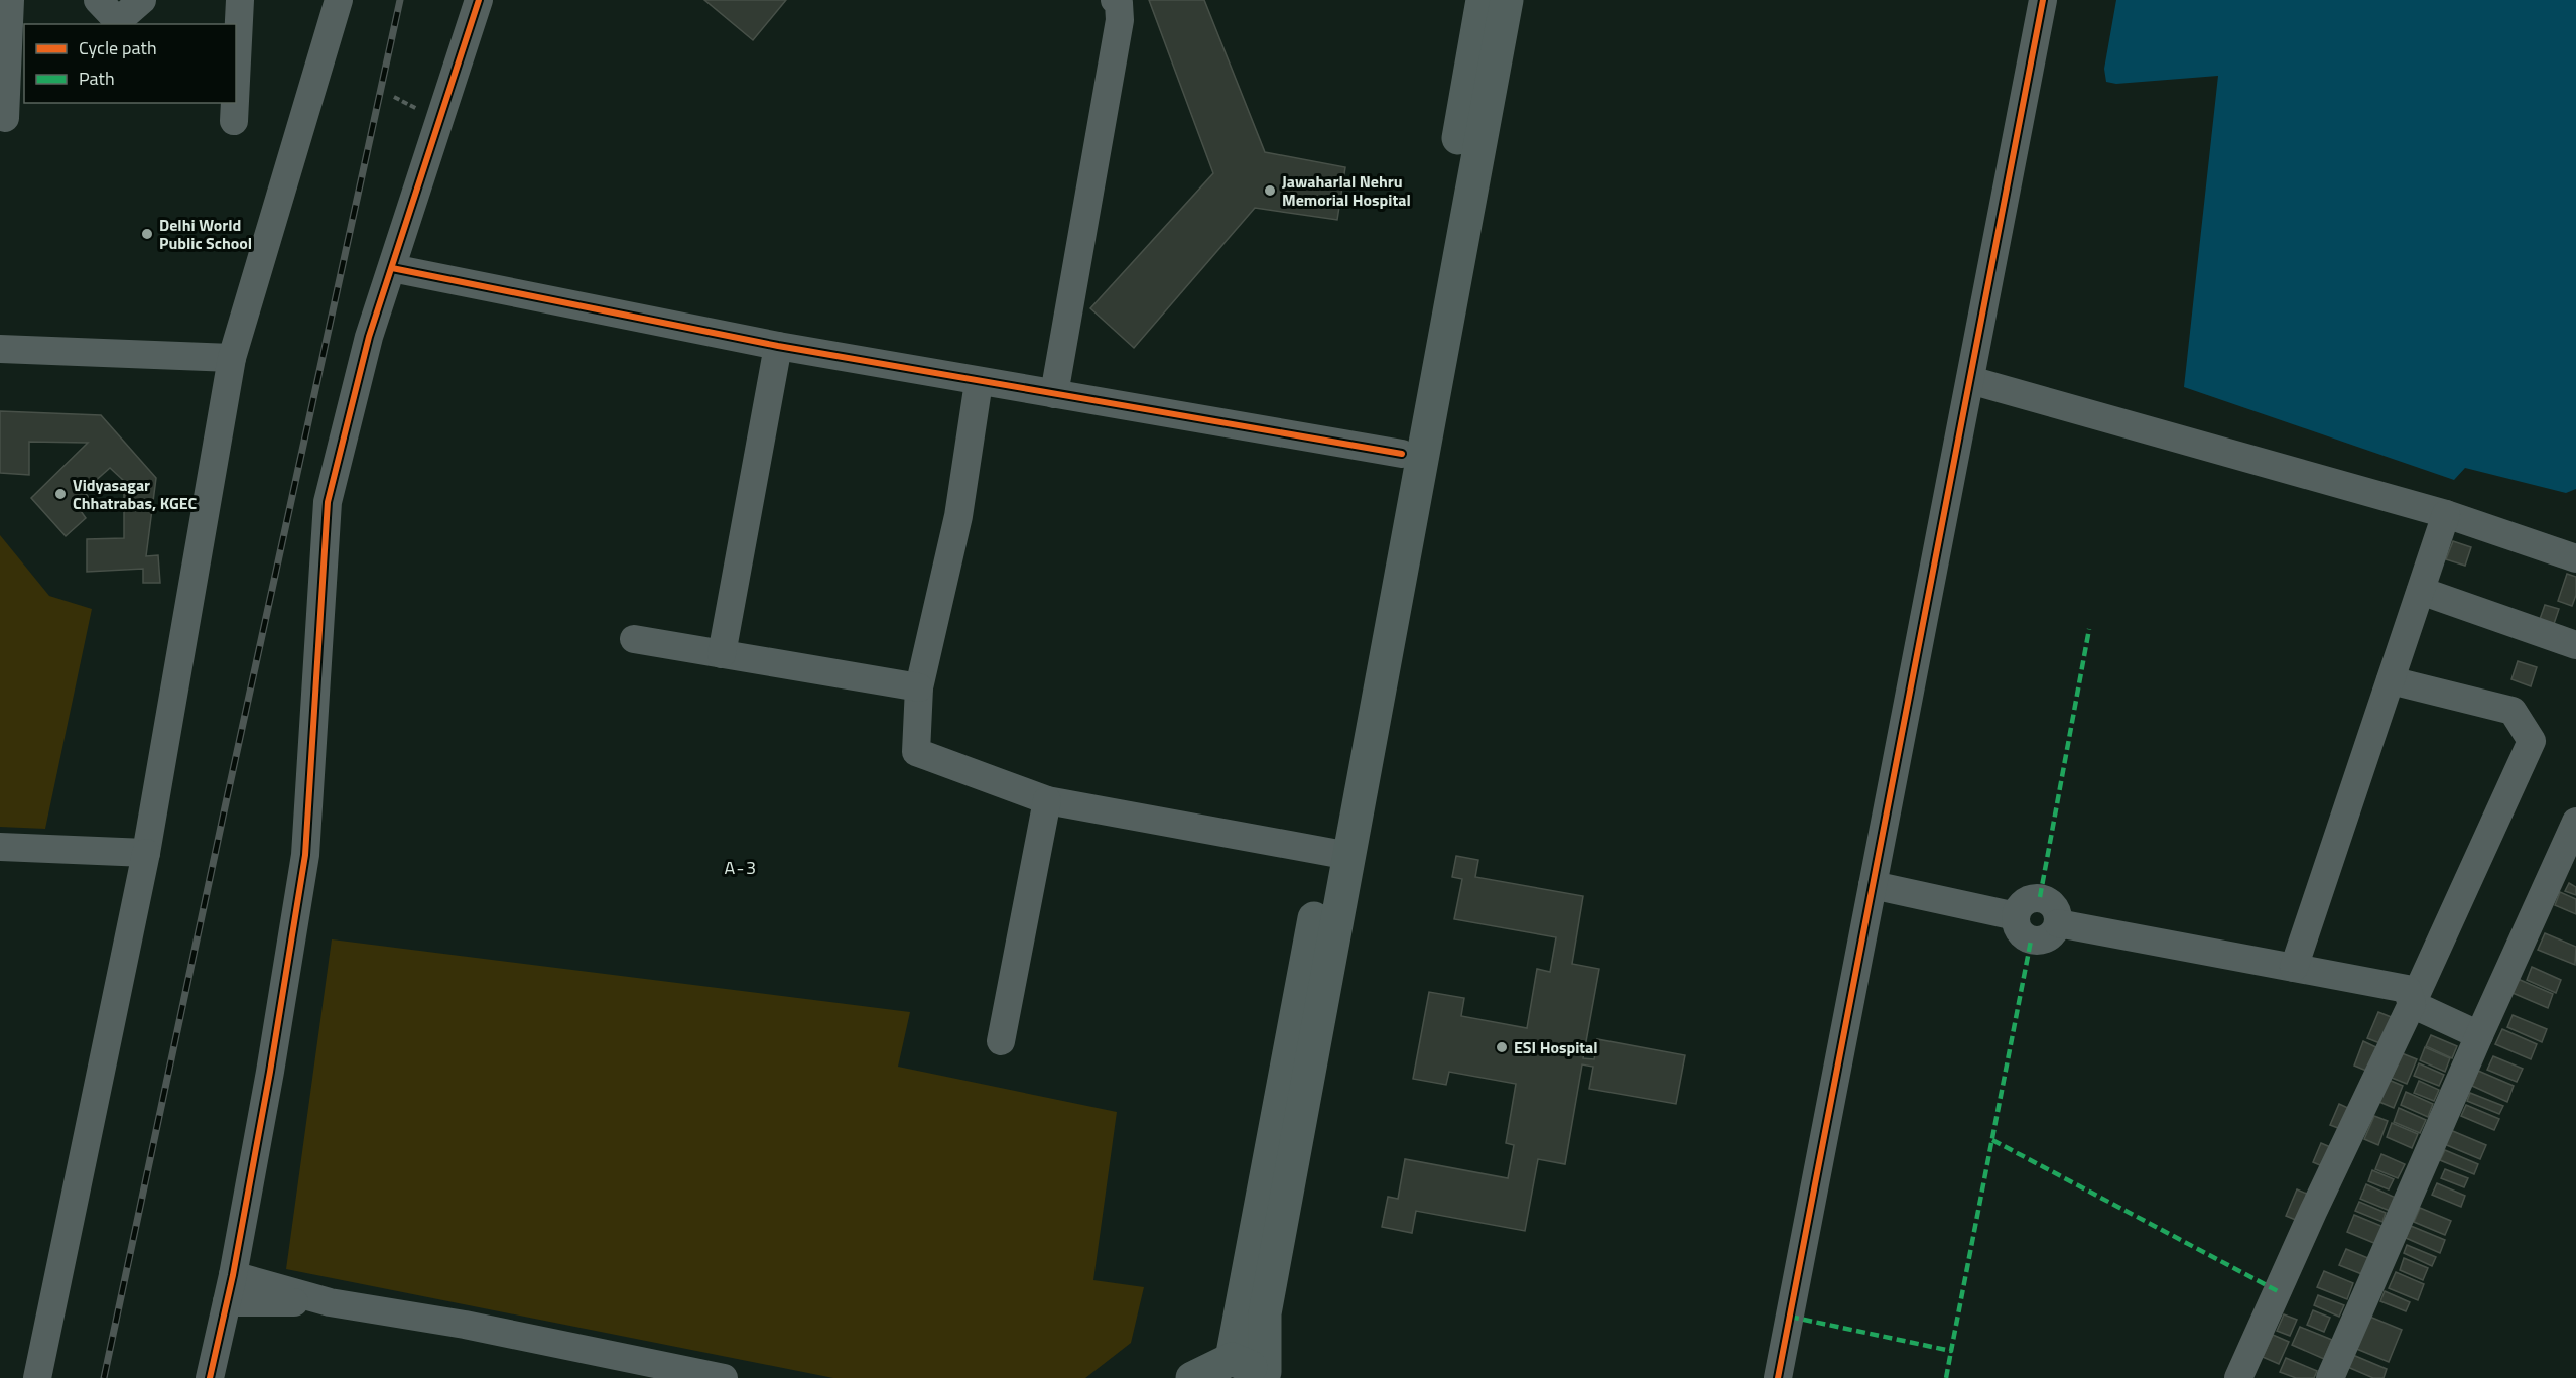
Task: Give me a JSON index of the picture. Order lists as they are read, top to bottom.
{
  "districts": ["A-3"],
  "places": [
    "Jawaharlal Nehru Memorial Hospital",
    "Delhi World Public School",
    "Vidyasagar Chhatrabas, KGEC",
    "ESI Hospital"
  ],
  "legend": ["Cycle path", "Path"]
}
